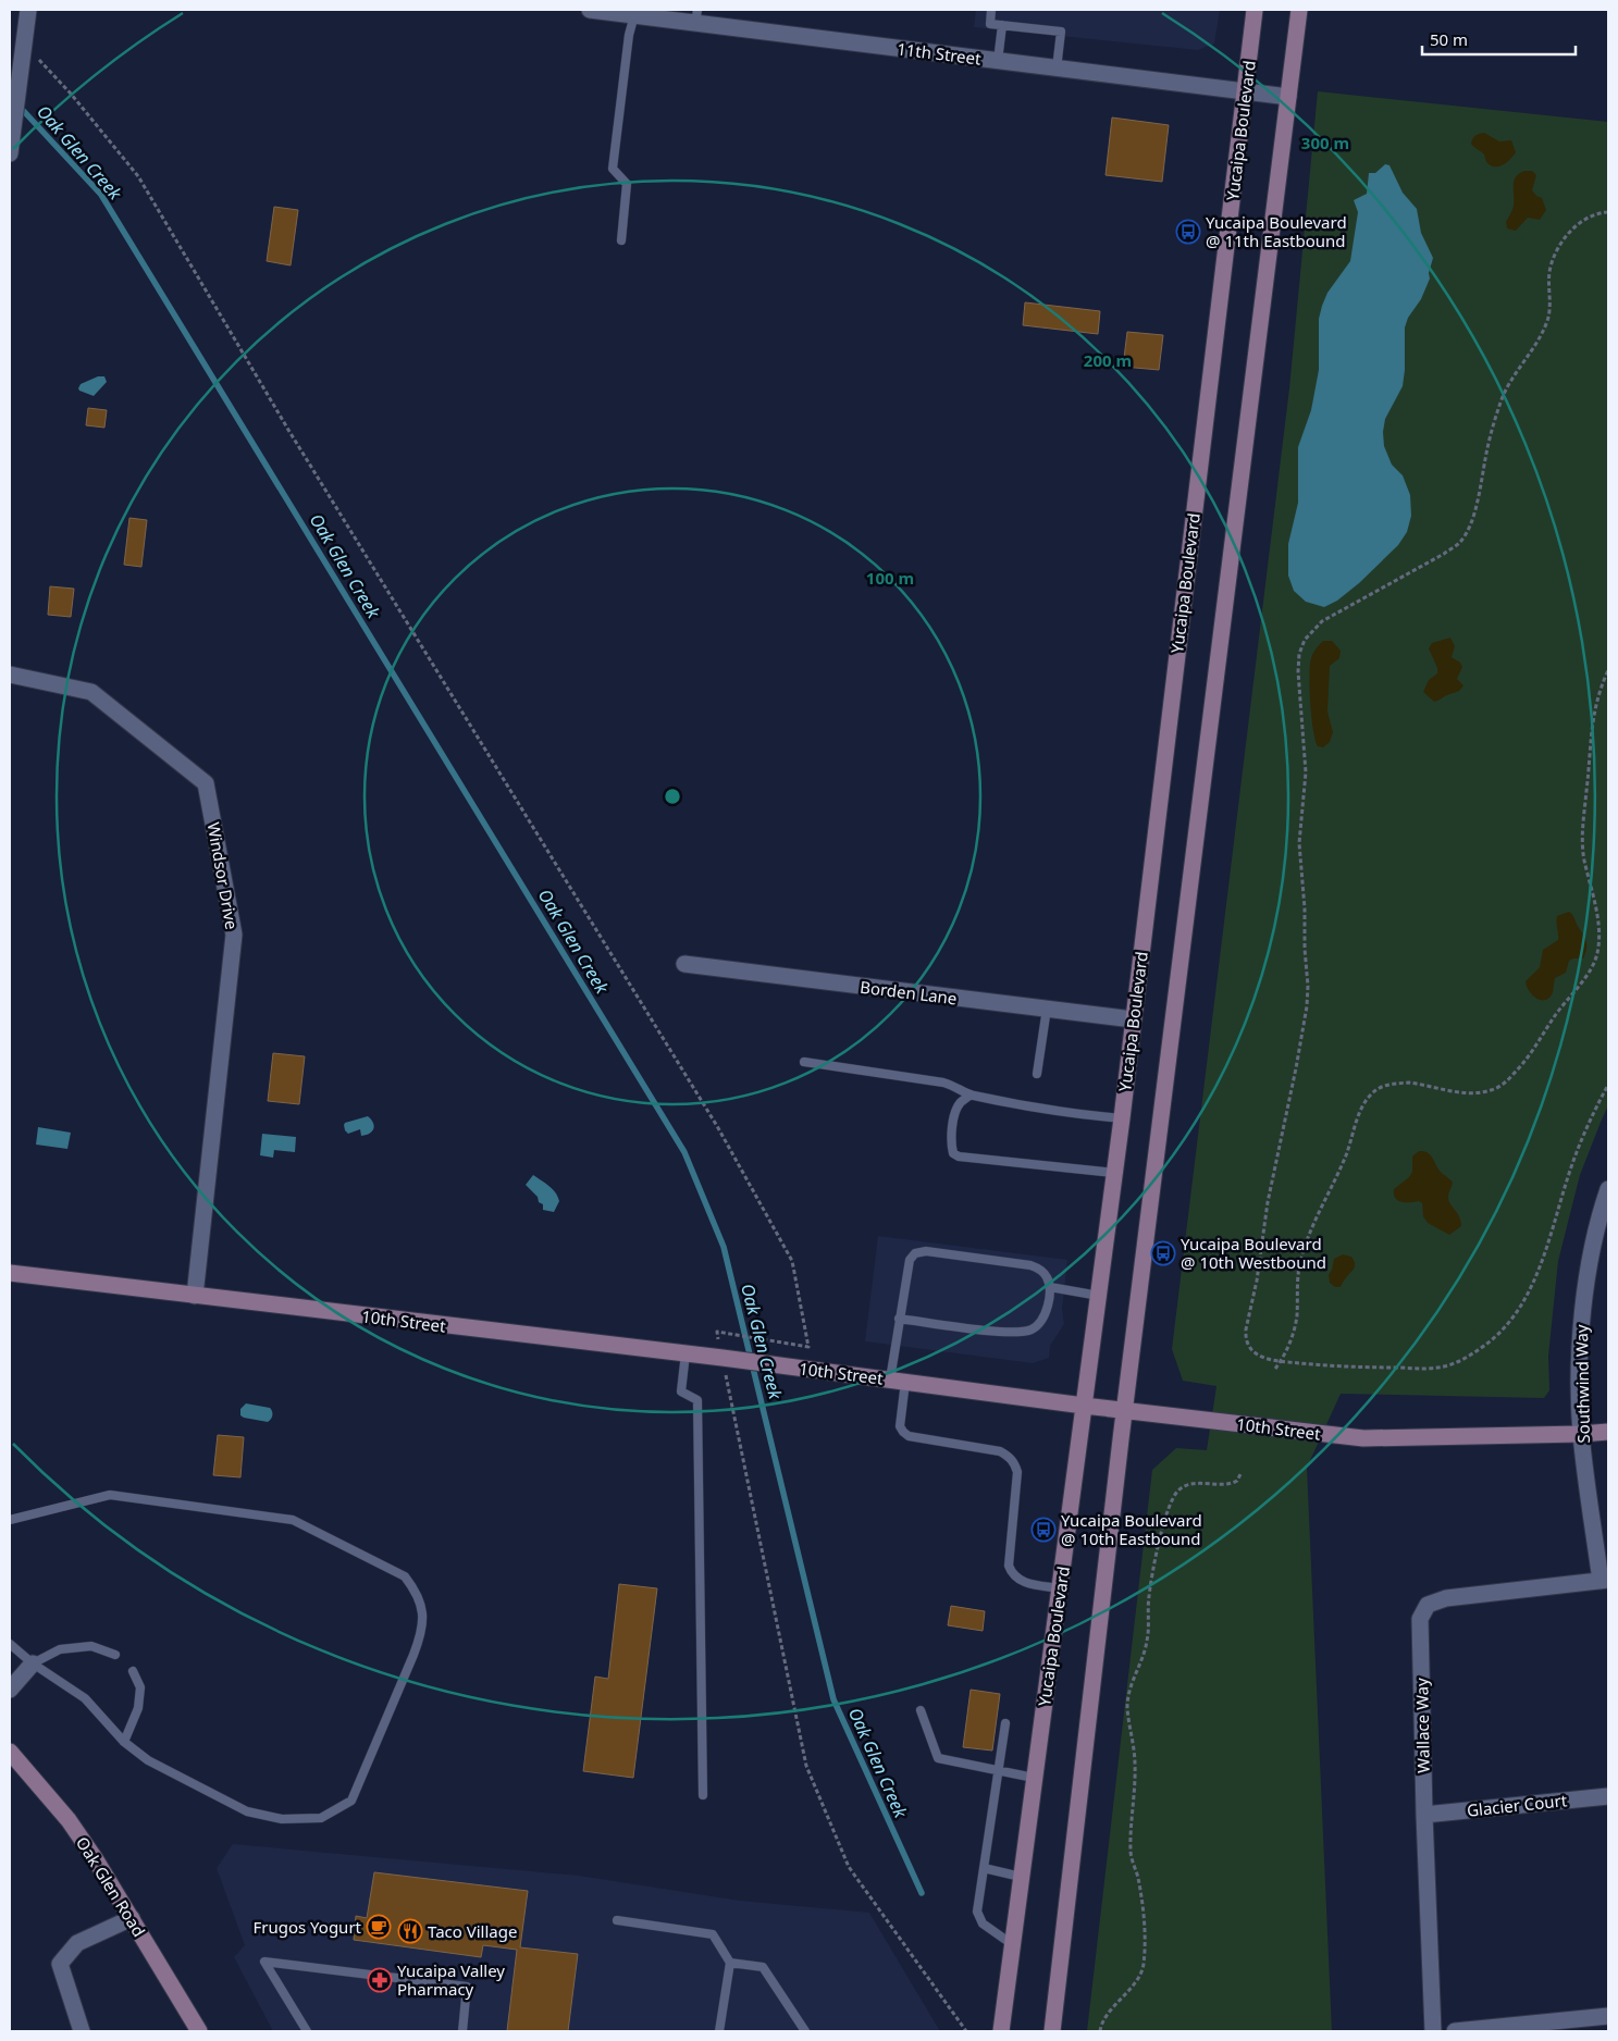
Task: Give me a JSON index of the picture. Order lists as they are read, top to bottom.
{
  "streets": {
    "main road": ["Yucaipa Boulevard", "10th Street", "Oak Glen Road"],
    "street": [
      "11th Street",
      "Windsor Drive",
      "Borden Lane",
      "Southwind Way",
      "Wallace Way",
      "Glacier Court"
    ]
  },
  "crossings": [
    ["11th Street", "Yucaipa Boulevard"],
    ["Yucaipa Boulevard", "Borden Lane"],
    ["Yucaipa Boulevard", "10th Street"],
    ["Windsor Drive", "10th Street"],
    ["10th Street", "Southwind Way"],
    ["Southwind Way", "Wallace Way"],
    ["Wallace Way", "Glacier Court"]
  ],
  "water": ["Oak Glen Creek"],
  "places": {
    "bus stop": ["Yucaipa Boulevard @ 11th Eastbound", "Yucaipa Boulevard @ 10th Westbound", "Yucaipa Boulevard @ 10th Eastbound"],
    "cafe": ["Frugos Yogurt"],
    "restaurant": ["Taco Village"],
    "pharmacy": ["Yucaipa Valley Pharmacy"]
  },
  "scale_bar": "50 m",
  "rings": ["300 m", "200 m", "100 m"]
}
